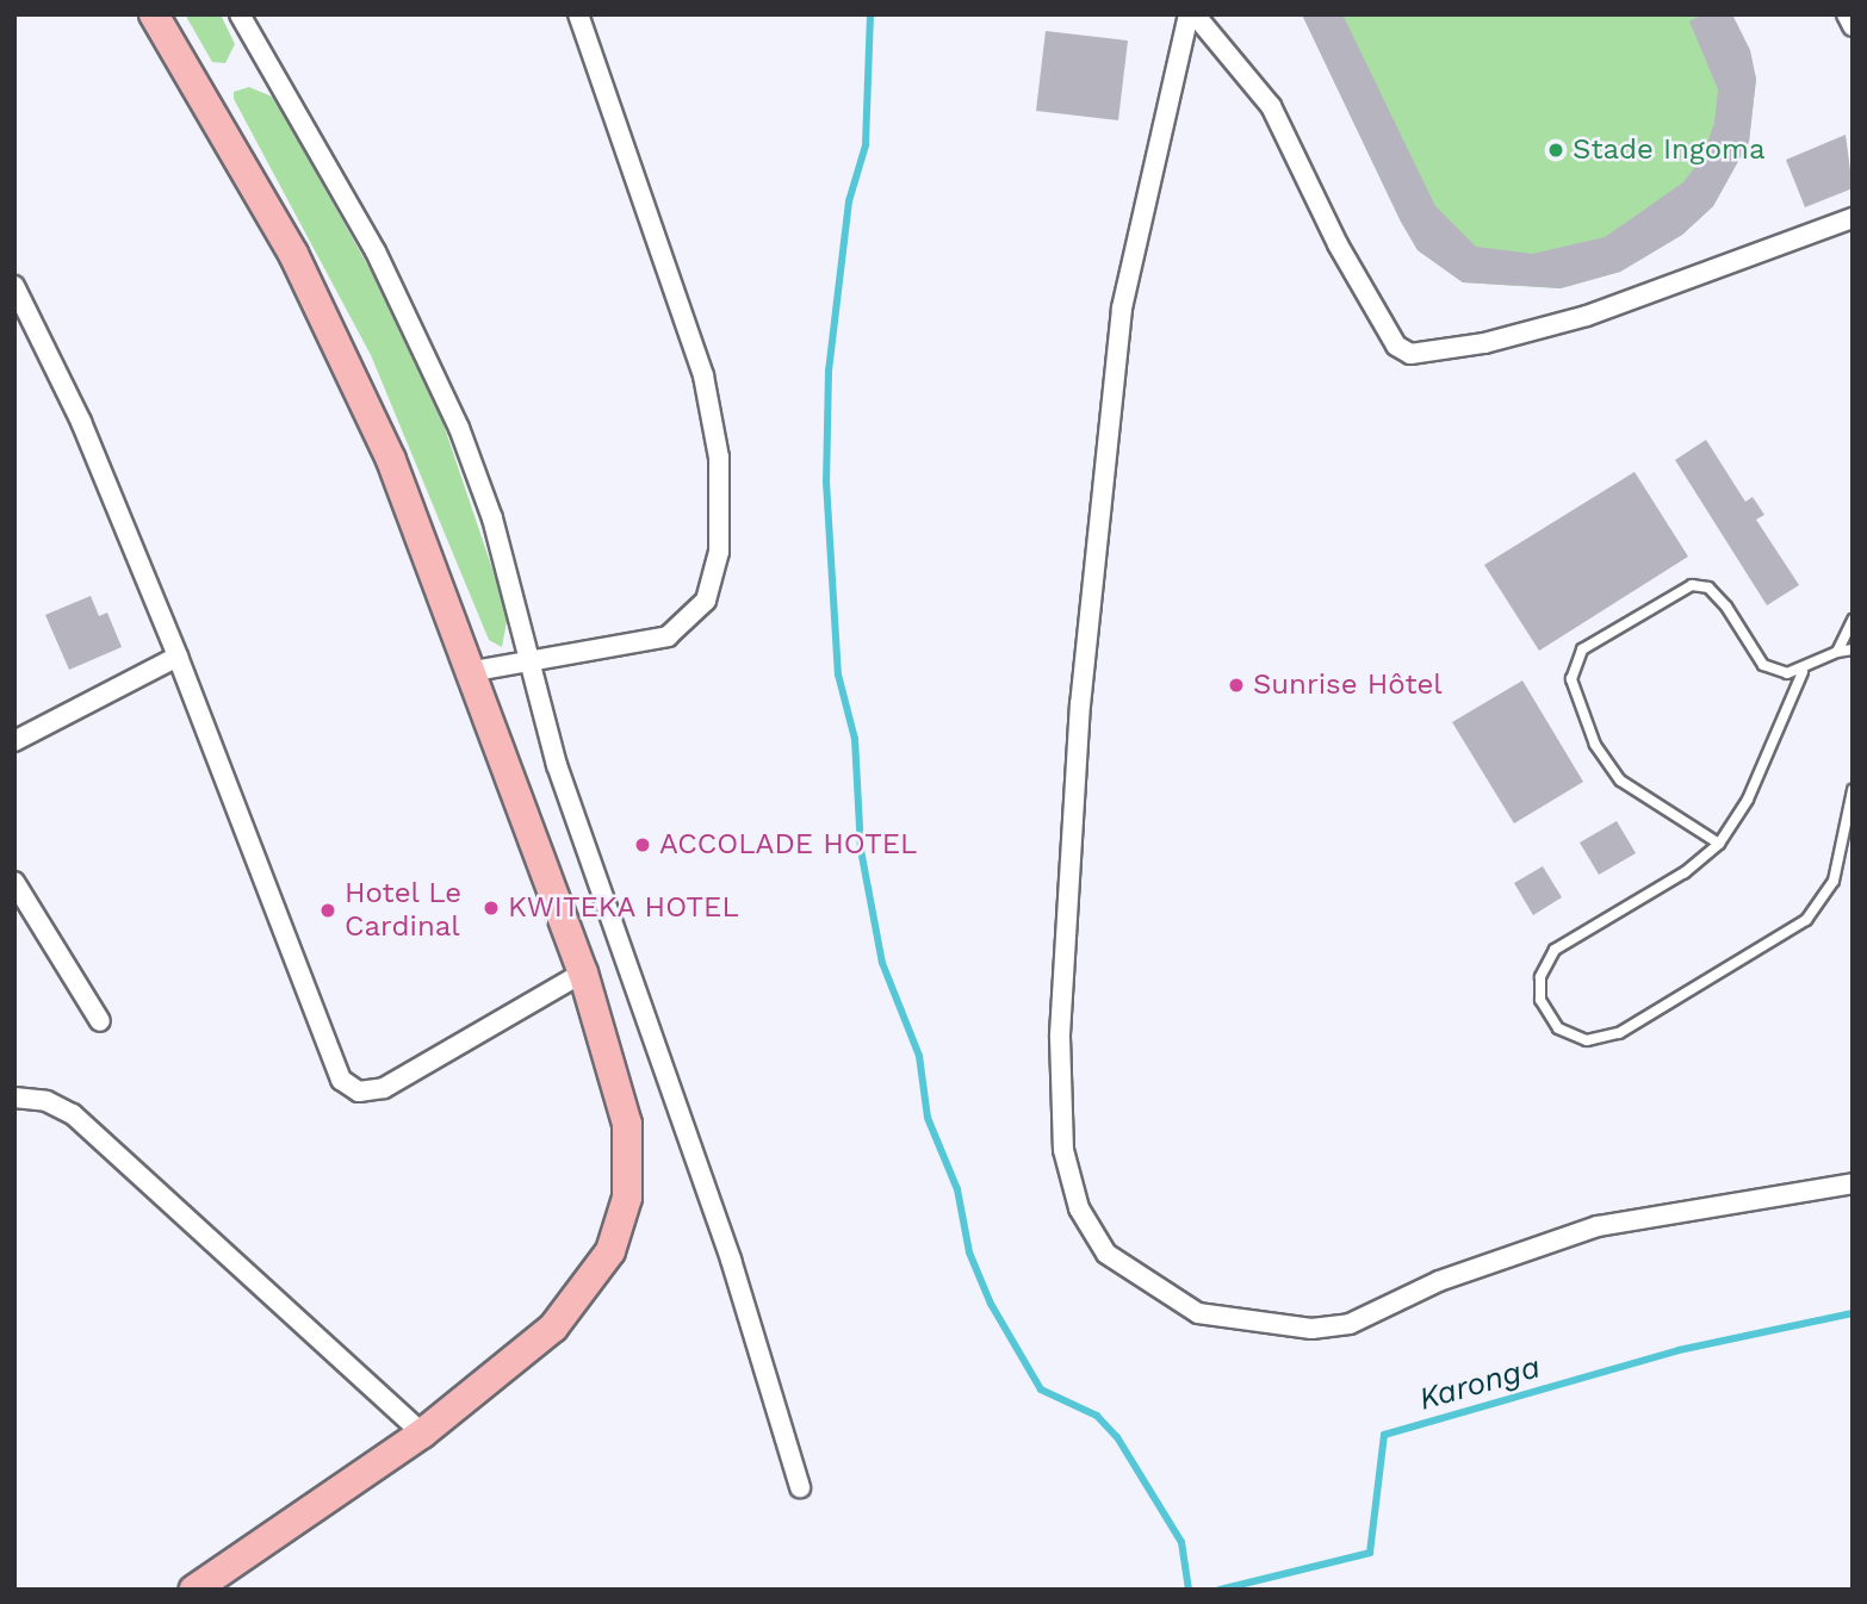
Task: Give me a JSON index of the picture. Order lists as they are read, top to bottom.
{
  "water": ["Karonga"],
  "places": [
    "Stade Ingoma",
    "Sunrise Hôtel",
    "ACCOLADE HOTEL",
    "KWITEKA HOTEL",
    "Hotel Le Cardinal"
  ]
}
